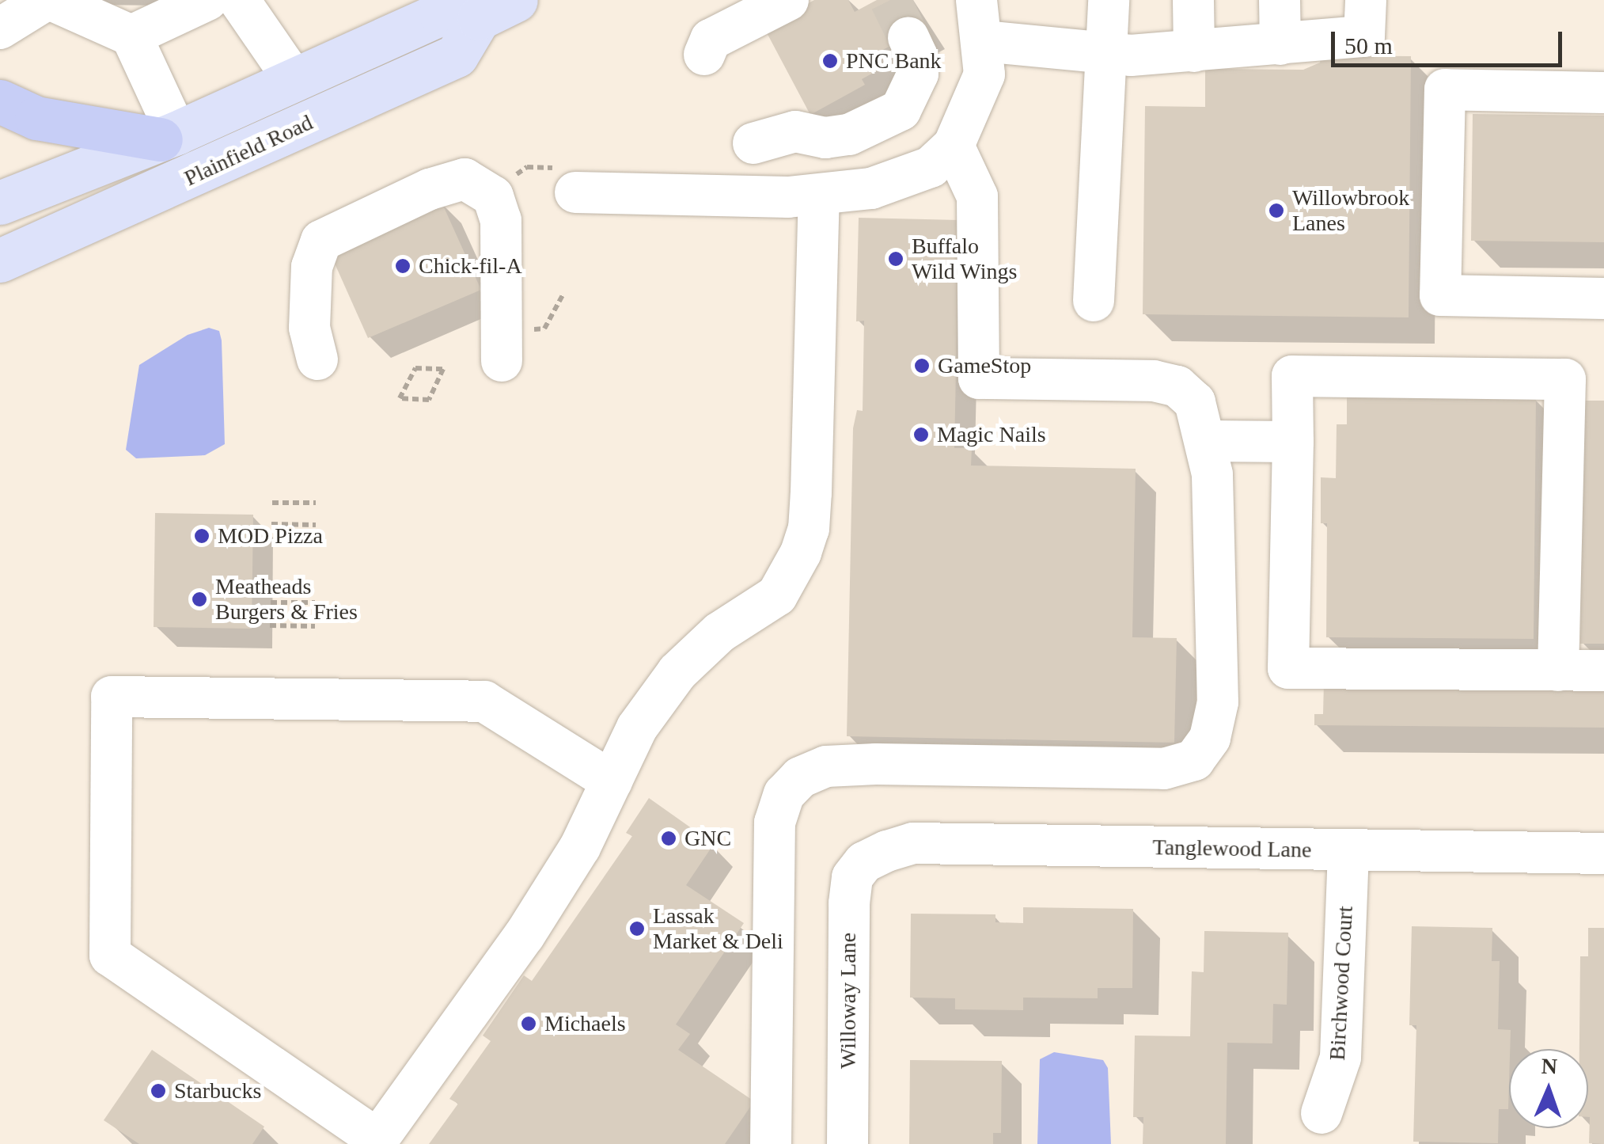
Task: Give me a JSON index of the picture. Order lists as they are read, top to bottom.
{
  "streets": {
    "main road": ["Plainfield Road"],
    "street": ["Tanglewood Lane", "Birchwood Court", "Willoway Lane"]
  },
  "crossings": [
    ["Tanglewood Lane", "Birchwood Court"],
    ["Tanglewood Lane", "Willoway Lane"]
  ],
  "places": [
    "PNC Bank",
    "Willowbrook Lanes",
    "Buffalo Wild Wings",
    "Chick-fil-A",
    "GameStop",
    "Magic Nails",
    "MOD Pizza",
    "Meatheads Burgers & Fries",
    "GNC",
    "Lassak Market & Deli",
    "Michaels",
    "Starbucks"
  ],
  "scale_bar": "50 m",
  "north": "top"
}
